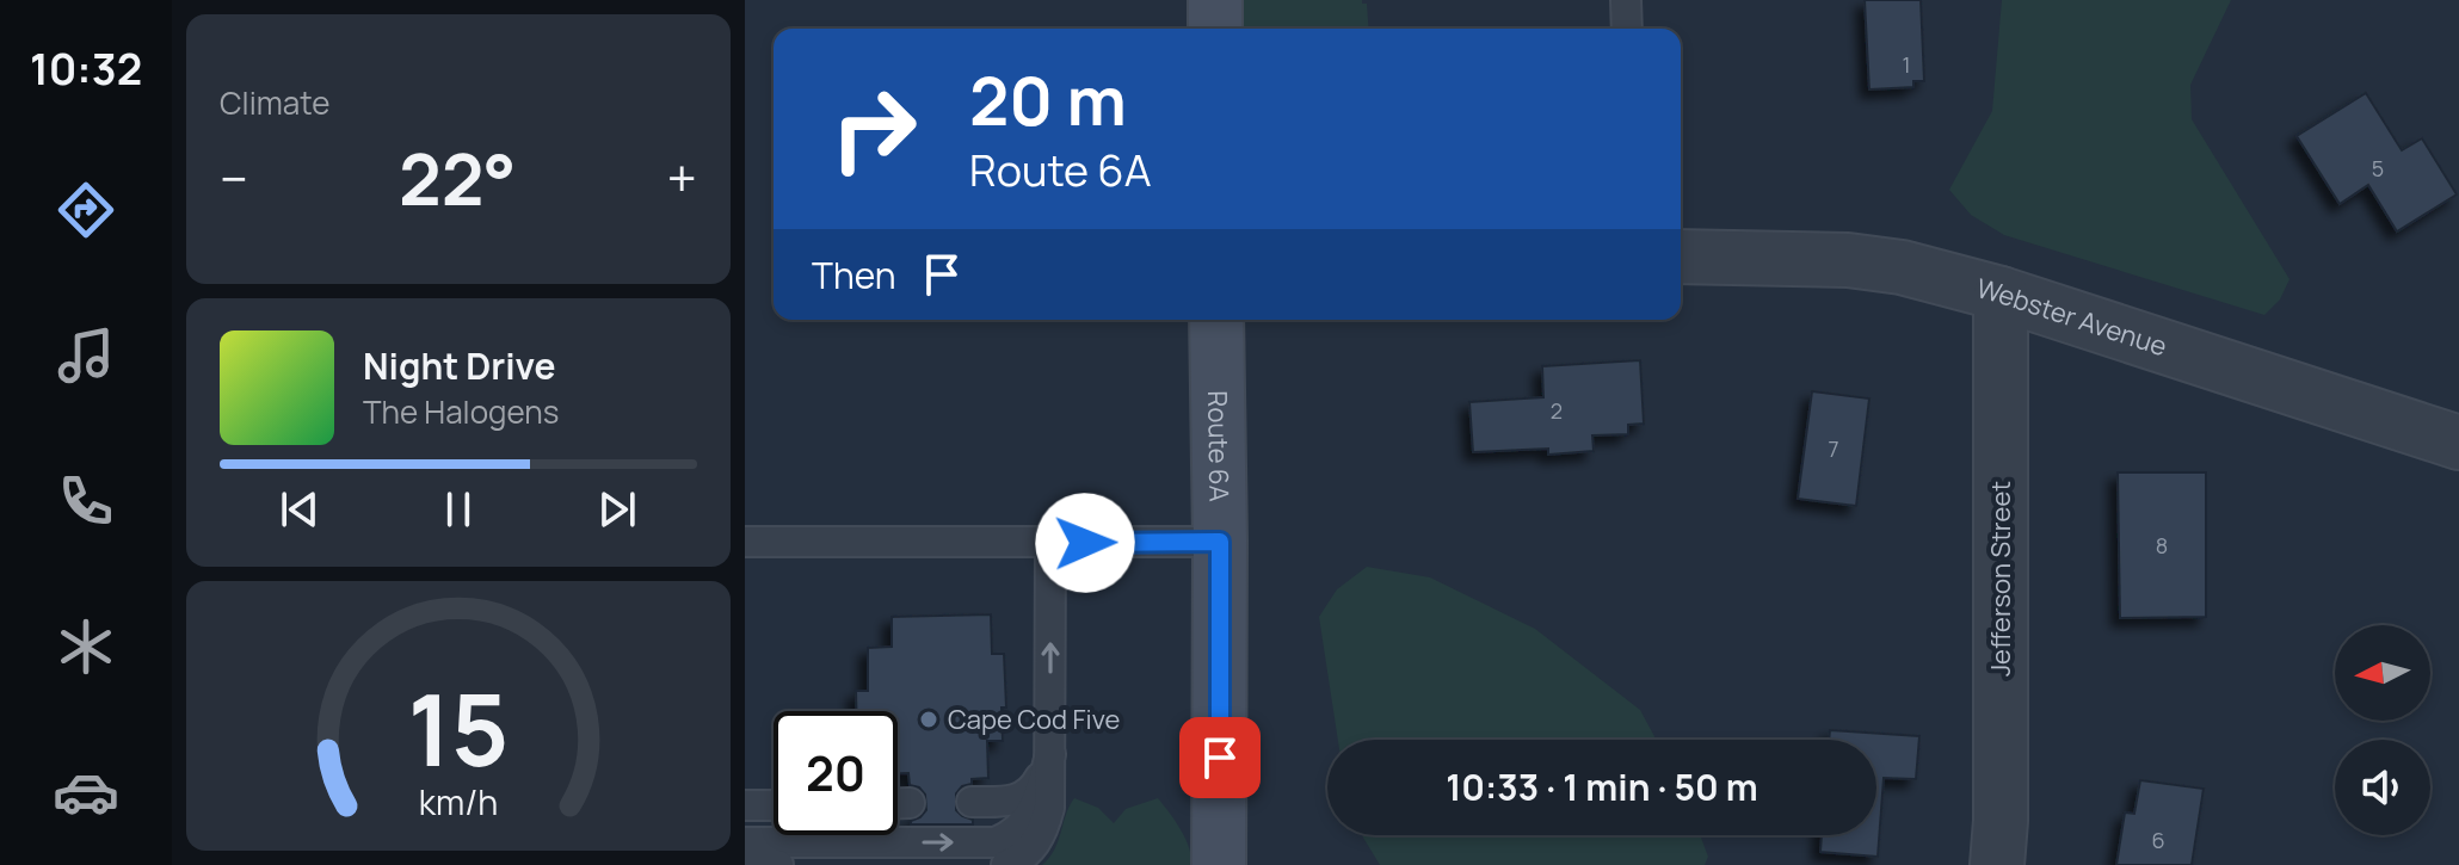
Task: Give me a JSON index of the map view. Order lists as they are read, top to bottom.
{
  "streets": {
    "main road": ["Route 6A"],
    "street": ["Webster Avenue", "Jefferson Street"]
  },
  "crossings": [
    ["Webster Avenue", "Jefferson Street"]
  ],
  "places": ["Cape Cod Five"],
  "house_numbers": [
    "1",
    "5",
    "2",
    "7",
    "8",
    "6"
  ],
  "north": "left",
  "page": {
    "tabs": "10:32",
    "tile": "Climate",
    "turn": ["20 m", "Route 6A"],
    "heat": ["−", "22°", "+"],
    "then": "Then",
    "song": ["Night Drive", "The Halogens"],
    "limit": "20",
    "trip": "10:33 · 1 min · 50 m",
    "gauge": ["15", "km/h"]
  }
}
